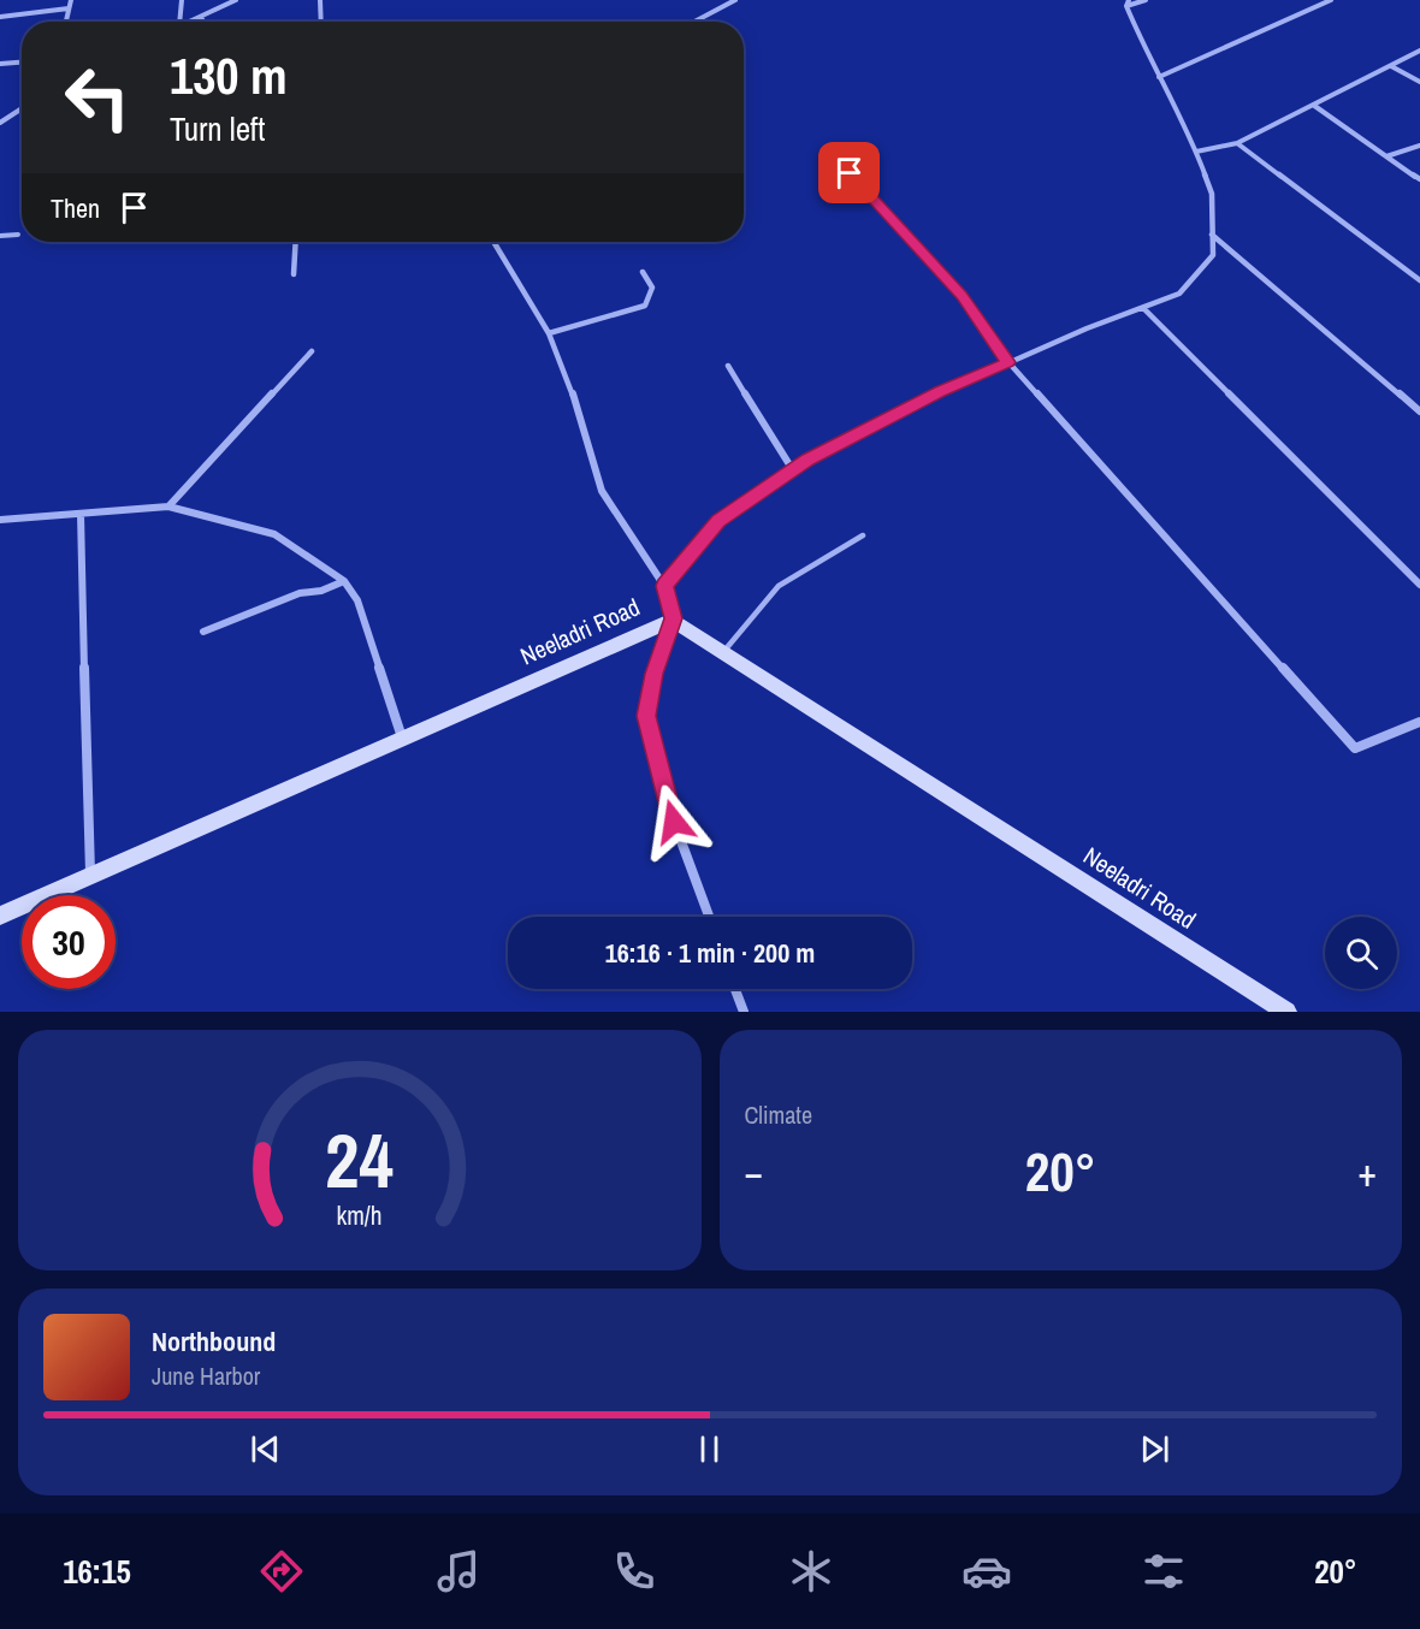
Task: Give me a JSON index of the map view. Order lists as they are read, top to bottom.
{
  "streets": {
    "main road": ["Neeladri Road"]
  },
  "page": {
    "turn": ["130 m", "Turn left"],
    "then": "Then",
    "limit": "30",
    "trip": "16:16 · 1 min · 200 m",
    "tile": "Climate",
    "heat": ["−", "20°", "+"],
    "song": ["Northbound", "June Harbor"],
    "tabs": ["16:15", "20°"],
    "gauge": ["24", "km/h"]
  }
}
